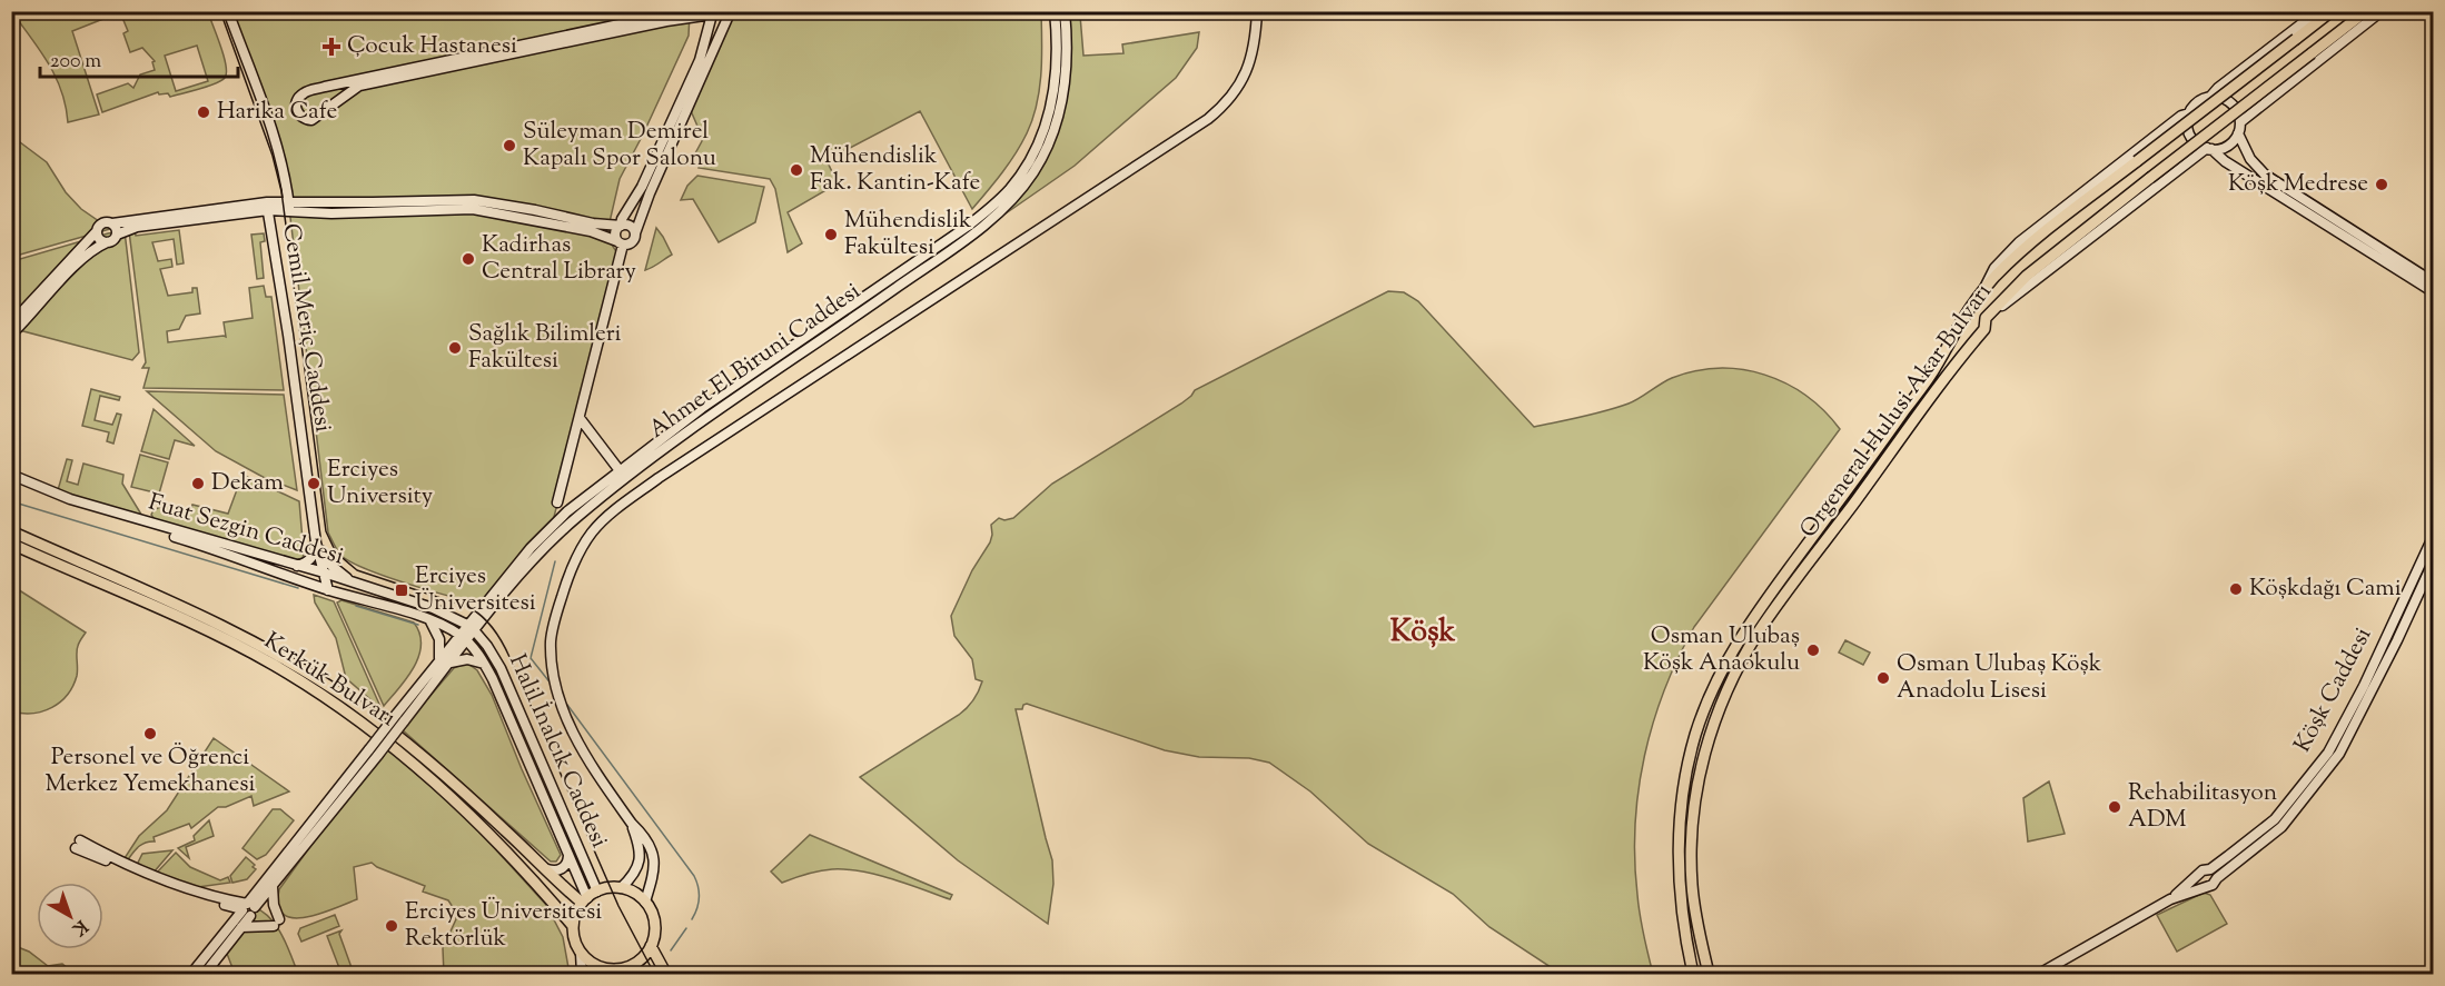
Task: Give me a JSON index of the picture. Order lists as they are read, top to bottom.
{
  "streets": {
    "main road": ["Orgeneral Hulusi Akar Bulvarı", "Kerkük Bulvarı"],
    "street": [
      "Cemil Meriç Caddesi",
      "Ahmet El Biruni Caddesi",
      "Fuat Sezgin Caddesi",
      "Köşk Caddesi",
      "Halil İnalcık Caddesi"
    ]
  },
  "crossings": [
    ["Ahmet El Biruni Caddesi", "Fuat Sezgin Caddesi"],
    ["Ahmet El Biruni Caddesi", "Halil İnalcık Caddesi"],
    ["Fuat Sezgin Caddesi", "Halil İnalcık Caddesi"],
    ["Kerkük Bulvarı", "Halil İnalcık Caddesi"]
  ],
  "districts": ["Köşk"],
  "places": {
    "health": ["Çocuk Hastanesi"],
    "other": [
      "Harika Cafe",
      "Süleyman Demirel Kapalı Spor Salonu",
      "Mühendislik Fak. Kantin-Kafe",
      "Köşk Medrese",
      "Mühendislik Fakültesi",
      "Kadirhas Central Library",
      "Sağlık Bilimleri Fakültesi",
      "Dekam",
      "Erciyes University",
      "Köşkdağı Cami",
      "Osman Ulubaş Köşk Anaokulu",
      "Osman Ulubaş Köşk Anadolu Lisesi",
      "Personel ve Öğrenci Merkez Yemekhanesi",
      "Rehabilitasyon ADM",
      "Erciyes Üniversitesi Rektörlük"
    ],
    "transit": ["Erciyes Üniversitesi"]
  },
  "scale_bar": "200 m",
  "north": "bottom right"
}
